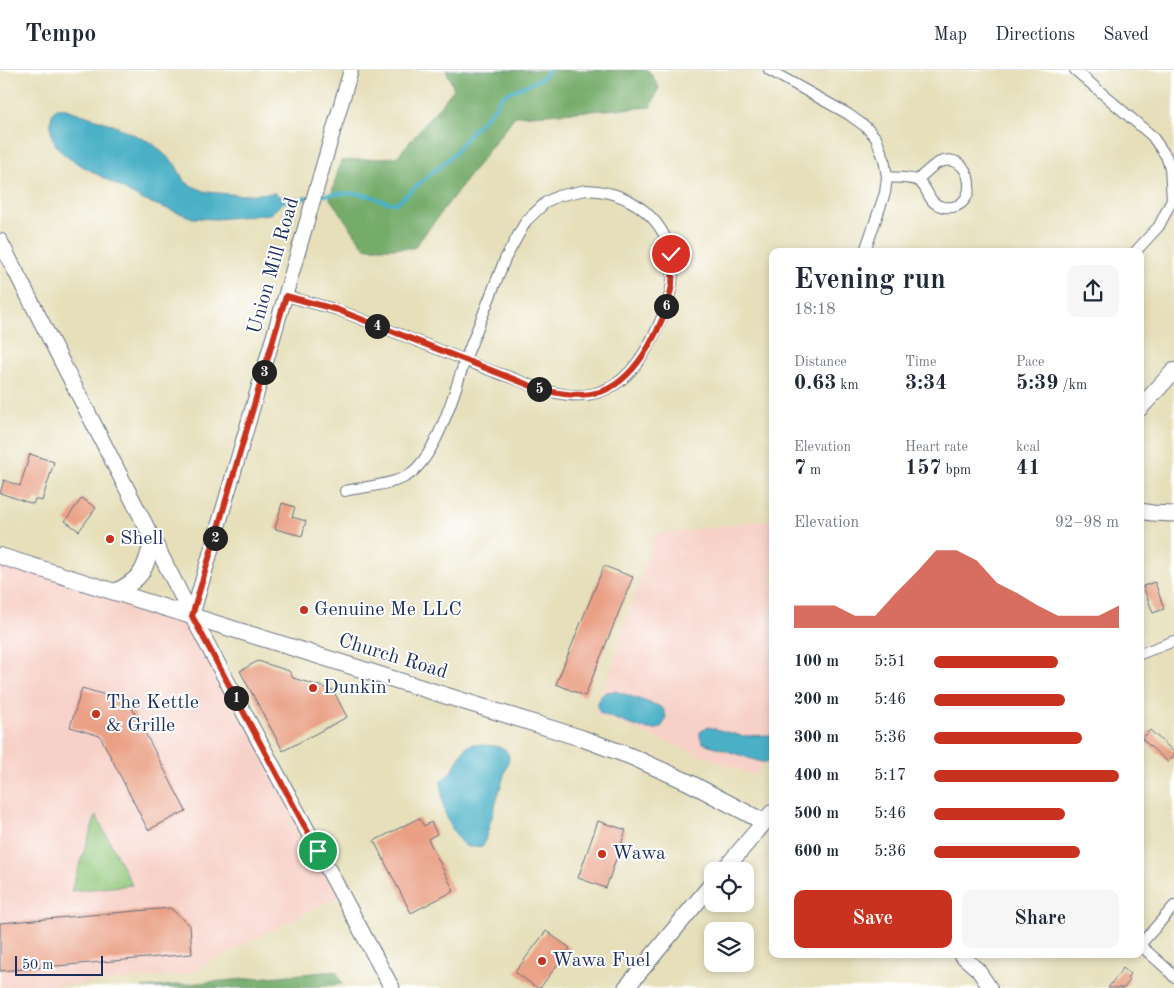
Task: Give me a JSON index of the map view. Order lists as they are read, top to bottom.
{
  "streets": {
    "main road": ["Church Road"],
    "street": ["Union Mill Road"]
  },
  "crossings": [
    ["Union Mill Road", "Church Road"]
  ],
  "places": [
    "Shell",
    "Genuine Me LLC",
    "Dunkin'",
    "The Kettle & Grille",
    "Wawa",
    "Wawa Fuel"
  ],
  "scale_bar": "50 m",
  "page": {
    "header": "Tempo",
    "nav": ["Map", "Directions", "Saved"],
    "heading": ["Evening run", "18:18"],
    "pins": [
      "6",
      "4",
      "3",
      "5",
      "2",
      "1"
    ],
    "stats": [
      ["Distance", "0.63 km"],
      ["Time", "3:34"],
      ["Pace", "5:39 /km"],
      ["Elevation", "7 m"],
      ["Heart rate", "157 bpm"],
      ["kcal", "41"]
    ],
    "chart": ["Elevation", "92–98 m"],
    "list": [
      {
        "name": "100 m",
        "note": "5:51"
      },
      {
        "name": "200 m",
        "note": "5:46"
      },
      {
        "name": "300 m",
        "note": "5:36"
      },
      {
        "name": "400 m",
        "note": "5:17"
      },
      {
        "name": "500 m",
        "note": "5:46"
      },
      {
        "name": "600 m",
        "note": "5:36"
      }
    ],
    "buttons": ["Save", "Share"],
    "scale": "50 m"
  }
}
